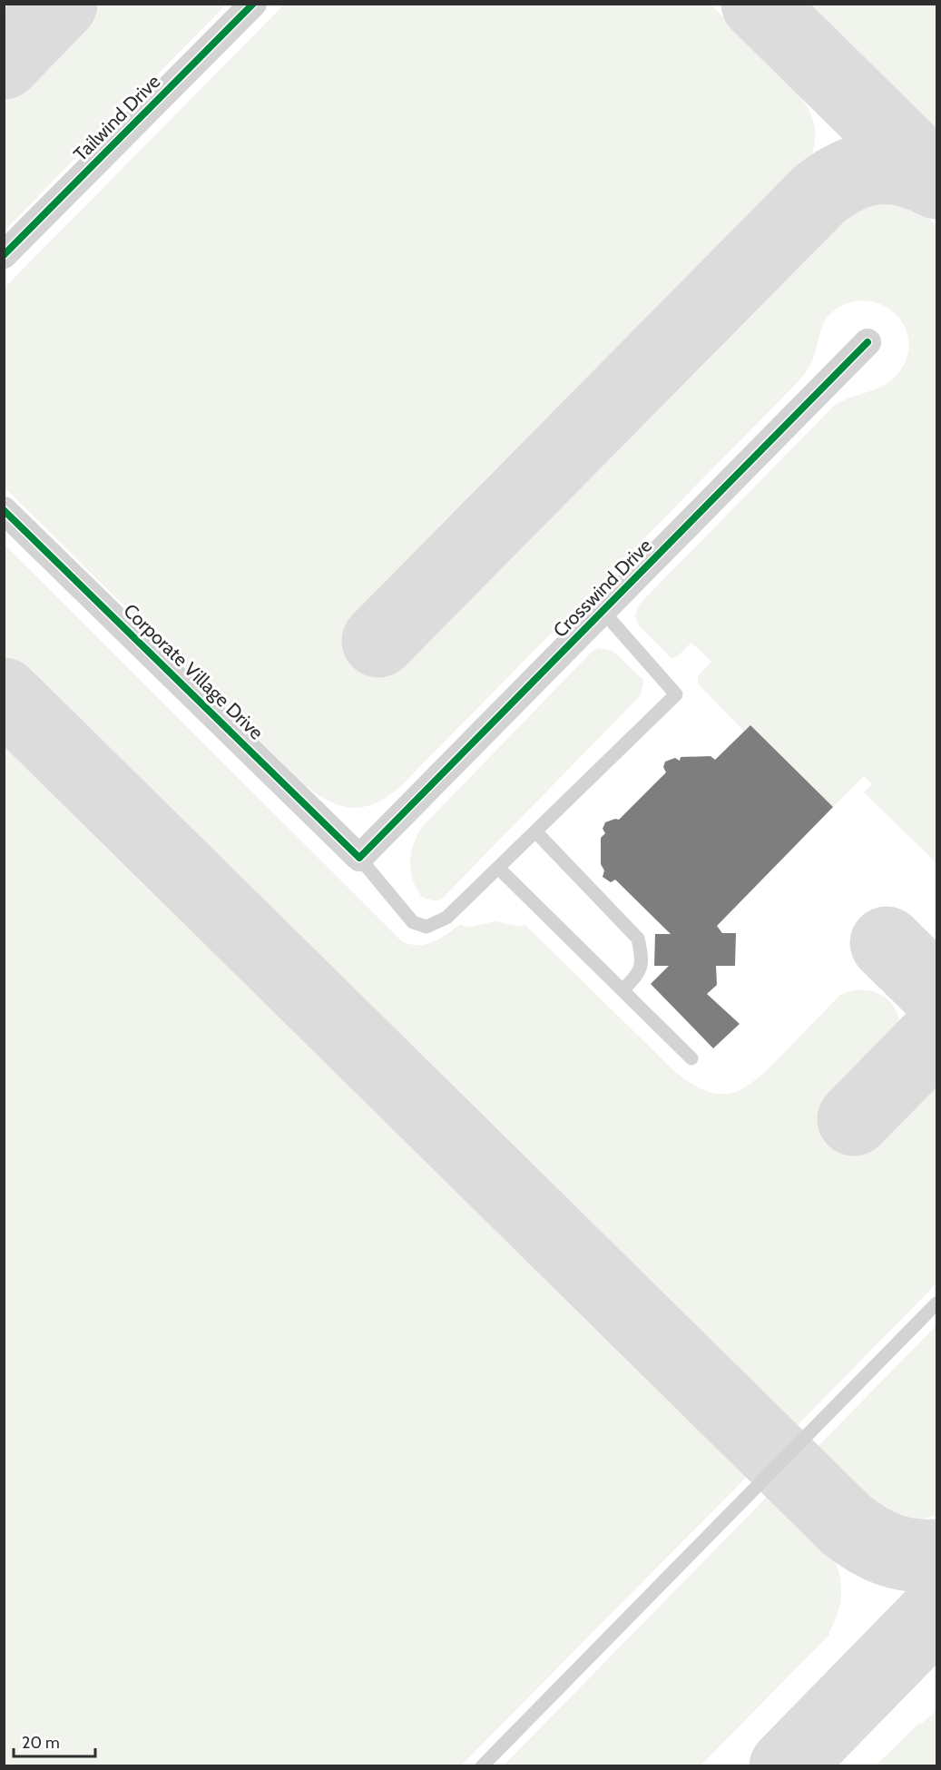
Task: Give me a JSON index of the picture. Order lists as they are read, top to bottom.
{
  "streets": {
    "street": ["Tailwind Drive", "Crosswind Drive", "Corporate Village Drive"]
  },
  "crossings": [
    ["Crosswind Drive", "Corporate Village Drive"]
  ],
  "scale_bar": "20 m"
}
